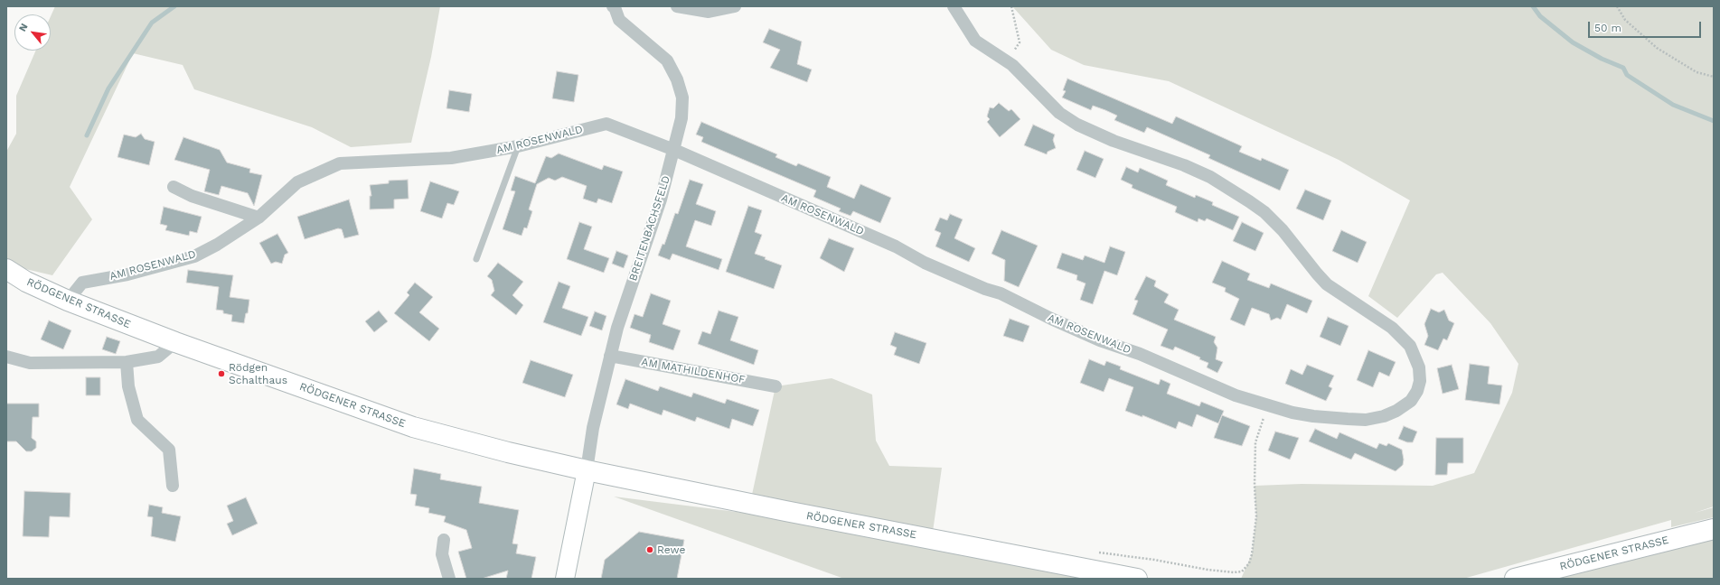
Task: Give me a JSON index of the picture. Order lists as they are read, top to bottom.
{
  "streets": {
    "main road": ["RÖDGENER STRASSE"],
    "street": ["AM ROSENWALD", "BREITENBACHSFELD", "AM MATHILDENHOF"]
  },
  "crossings": [
    ["AM ROSENWALD", "BREITENBACHSFELD"],
    ["AM ROSENWALD", "RÖDGENER STRASSE"],
    ["BREITENBACHSFELD", "RÖDGENER STRASSE"],
    ["BREITENBACHSFELD", "AM MATHILDENHOF"]
  ],
  "places": ["Rödgen Schalthaus", "Rewe"],
  "scale_bar": "50 m",
  "north": "top left"
}
